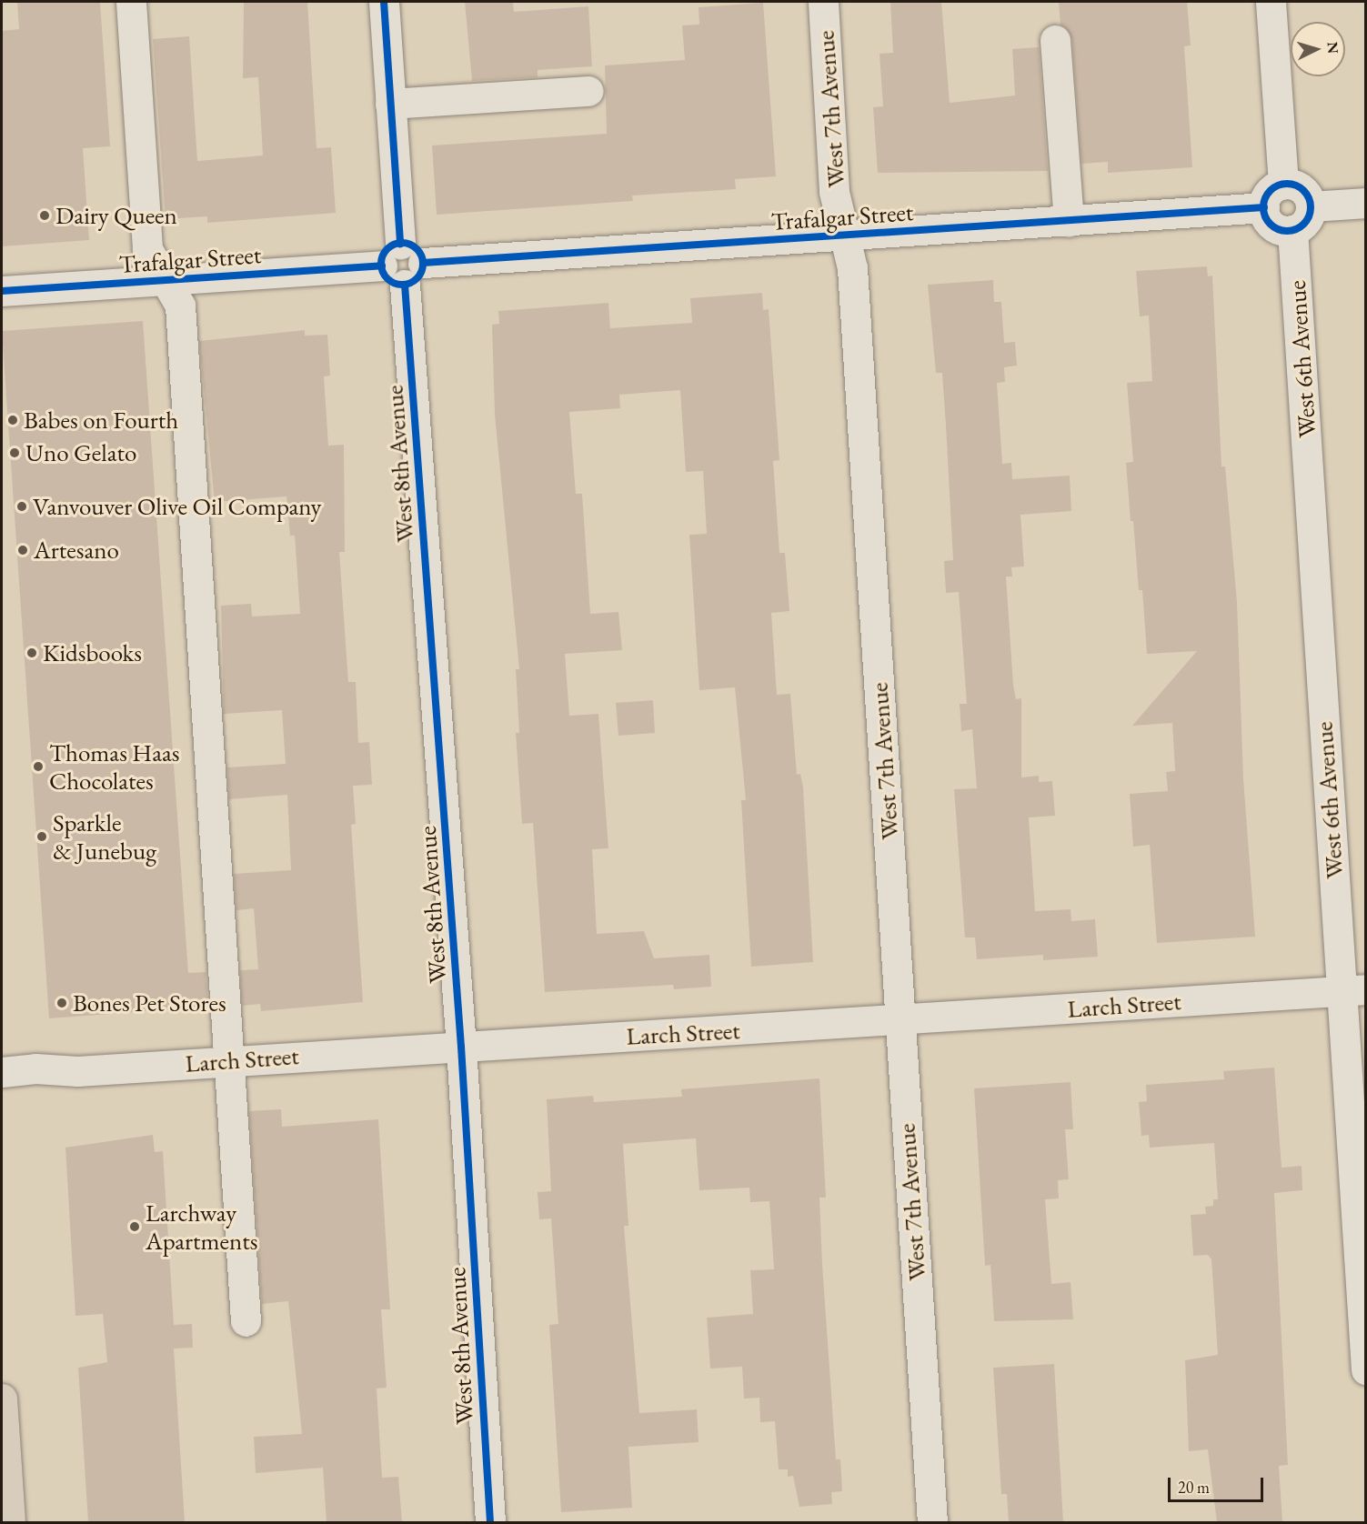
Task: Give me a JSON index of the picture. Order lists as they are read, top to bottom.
{
  "streets": {
    "street": [
      "West 7th Avenue",
      "Trafalgar Street",
      "West 6th Avenue",
      "West 8th Avenue",
      "Larch Street"
    ]
  },
  "crossings": [
    ["West 7th Avenue", "Trafalgar Street"],
    ["West 7th Avenue", "Larch Street"],
    ["Trafalgar Street", "West 6th Avenue"],
    ["Trafalgar Street", "West 8th Avenue"],
    ["West 6th Avenue", "Larch Street"],
    ["West 8th Avenue", "Larch Street"]
  ],
  "places": [
    "Dairy Queen",
    "Babes on Fourth",
    "Uno Gelato",
    "Vanvouver Olive Oil Company",
    "Artesano",
    "Kidsbooks",
    "Thomas Haas Chocolates",
    "Sparkle & Junebug",
    "Bones Pet Stores",
    "Larchway Apartments"
  ],
  "scale_bar": "20 m",
  "north": "right"
}
